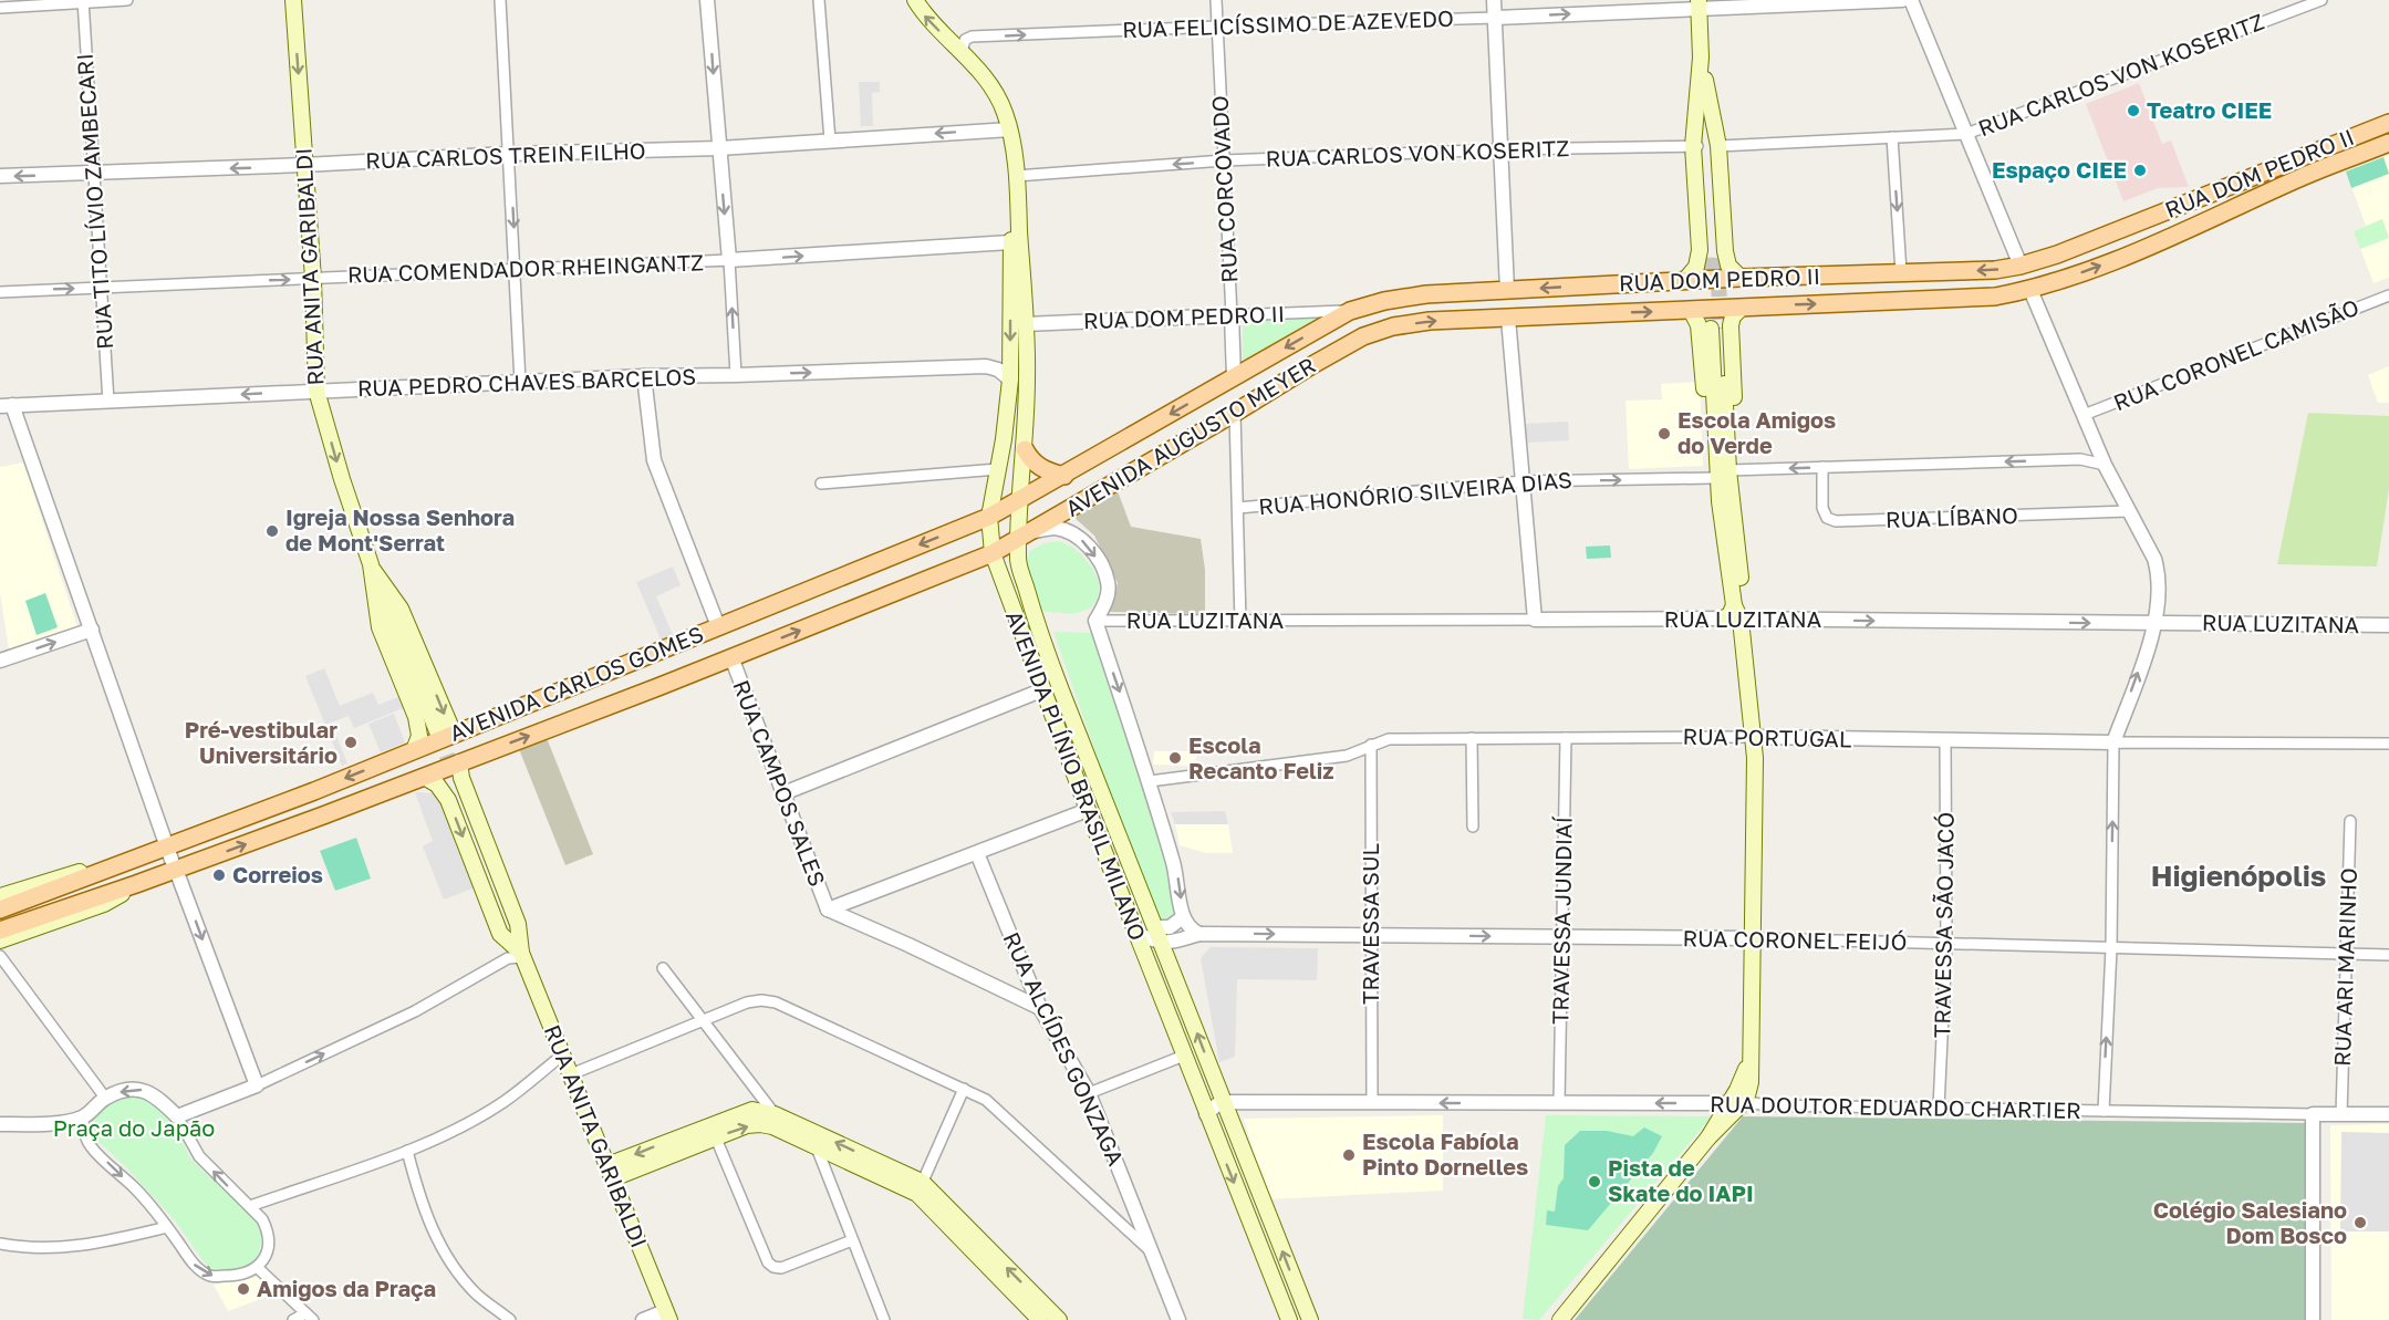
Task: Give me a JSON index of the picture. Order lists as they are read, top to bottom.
{
  "streets": {
    "main road": [
      "RUA DOM PEDRO II",
      "RUA ANITA GARIBALDI",
      "AVENIDA AUGUSTO MEYER",
      "AVENIDA CARLOS GOMES",
      "AVENIDA PLÍNIO BRASIL MILANO"
    ],
    "street": [
      "RUA FELICÍSSIMO DE AZEVEDO",
      "RUA CARLOS VON KOSERITZ",
      "RUA CARLOS TREIN FILHO",
      "RUA CORCOVADO",
      "RUA TITO LÍVIO ZAMBECARI",
      "RUA COMENDADOR RHEINGANTZ",
      "RUA CORONEL CAMISÃO",
      "RUA PEDRO CHAVES BARCELOS",
      "RUA HONÓRIO SILVEIRA DIAS",
      "RUA LÍBANO",
      "RUA LUZITANA",
      "RUA PORTUGAL",
      "RUA CAMPOS SALES",
      "TRAVESSA JUNDIAÍ",
      "TRAVESSA SUL",
      "TRAVESSA SÃO JACÓ",
      "RUA CORONEL FEIJÓ",
      "RUA ARI MARINHO",
      "RUA ALCÍDES GONZAGA",
      "RUA DOUTOR EDUARDO CHARTIER"
    ]
  },
  "crossings": [
    ["RUA FELICÍSSIMO DE AZEVEDO", "RUA CORCOVADO"],
    ["RUA FELICÍSSIMO DE AZEVEDO", "AVENIDA PLÍNIO BRASIL MILANO"],
    ["RUA CARLOS VON KOSERITZ", "RUA CORCOVADO"],
    ["RUA CARLOS VON KOSERITZ", "AVENIDA PLÍNIO BRASIL MILANO"],
    ["RUA CARLOS TREIN FILHO", "RUA TITO LÍVIO ZAMBECARI"],
    ["RUA CARLOS TREIN FILHO", "RUA ANITA GARIBALDI"],
    ["RUA CARLOS TREIN FILHO", "AVENIDA PLÍNIO BRASIL MILANO"],
    ["RUA DOM PEDRO II", "RUA CORCOVADO"],
    ["RUA DOM PEDRO II", "AVENIDA AUGUSTO MEYER"],
    ["RUA DOM PEDRO II", "AVENIDA PLÍNIO BRASIL MILANO"],
    ["RUA CORCOVADO", "AVENIDA AUGUSTO MEYER"],
    ["RUA TITO LÍVIO ZAMBECARI", "RUA COMENDADOR RHEINGANTZ"],
    ["RUA TITO LÍVIO ZAMBECARI", "RUA PEDRO CHAVES BARCELOS"],
    ["RUA ANITA GARIBALDI", "RUA COMENDADOR RHEINGANTZ"],
    ["RUA ANITA GARIBALDI", "RUA PEDRO CHAVES BARCELOS"],
    ["RUA ANITA GARIBALDI", "AVENIDA CARLOS GOMES"],
    ["RUA COMENDADOR RHEINGANTZ", "AVENIDA PLÍNIO BRASIL MILANO"],
    ["RUA PEDRO CHAVES BARCELOS", "AVENIDA PLÍNIO BRASIL MILANO"],
    ["AVENIDA AUGUSTO MEYER", "AVENIDA CARLOS GOMES"],
    ["AVENIDA AUGUSTO MEYER", "AVENIDA PLÍNIO BRASIL MILANO"],
    ["RUA HONÓRIO SILVEIRA DIAS", "RUA LÍBANO"],
    ["AVENIDA CARLOS GOMES", "AVENIDA PLÍNIO BRASIL MILANO"],
    ["AVENIDA CARLOS GOMES", "RUA CAMPOS SALES"],
    ["RUA PORTUGAL", "TRAVESSA JUNDIAÍ"],
    ["RUA PORTUGAL", "TRAVESSA SUL"],
    ["RUA PORTUGAL", "TRAVESSA SÃO JACÓ"],
    ["AVENIDA PLÍNIO BRASIL MILANO", "RUA CORONEL FEIJÓ"],
    ["AVENIDA PLÍNIO BRASIL MILANO", "RUA DOUTOR EDUARDO CHARTIER"],
    ["TRAVESSA JUNDIAÍ", "RUA CORONEL FEIJÓ"],
    ["TRAVESSA JUNDIAÍ", "RUA DOUTOR EDUARDO CHARTIER"],
    ["TRAVESSA SUL", "RUA CORONEL FEIJÓ"],
    ["TRAVESSA SUL", "RUA DOUTOR EDUARDO CHARTIER"],
    ["TRAVESSA SÃO JACÓ", "RUA CORONEL FEIJÓ"],
    ["TRAVESSA SÃO JACÓ", "RUA DOUTOR EDUARDO CHARTIER"],
    ["RUA CORONEL FEIJÓ", "RUA ARI MARINHO"],
    ["RUA ARI MARINHO", "RUA DOUTOR EDUARDO CHARTIER"]
  ],
  "one_way": ["RUA FELICÍSSIMO DE AZEVEDO", "RUA CARLOS TREIN FILHO", "RUA COMENDADOR RHEINGANTZ"],
  "districts": ["Higienópolis"],
  "parks": ["Praça do Japão"],
  "places": [
    "Teatro CIEE",
    "Espaço CIEE",
    "Escola Amigos do Verde",
    "Igreja Nossa Senhora de Mont'Serrat",
    "Pré-vestibular Universitário",
    "Escola Recanto Feliz",
    "Correios",
    "Escola Fabíola Pinto Dornelles",
    "Pista de Skate do IAPI",
    "Colégio Salesiano Dom Bosco",
    "Amigos da Praça"
  ]
}
